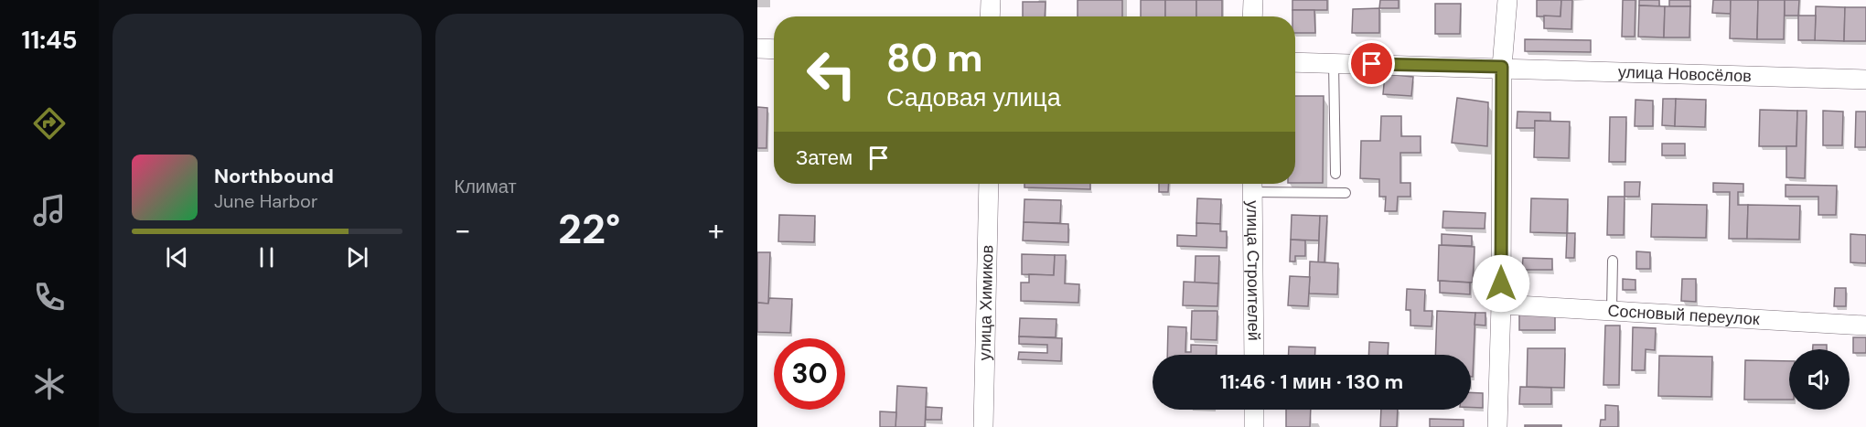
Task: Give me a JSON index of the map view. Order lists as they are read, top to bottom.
{
  "streets": {
    "street": [
      "улица Новосёлов",
      "улица Строителей",
      "улица Химиков",
      "Сосновый переулок"
    ]
  },
  "page": {
    "tabs": "11:45",
    "tile": "Климат",
    "turn": ["80 m", "Садовая улица"],
    "then": "Затем",
    "song": ["Northbound", "June Harbor"],
    "heat": ["−", "22°", "+"],
    "limit": "30",
    "trip": "11:46 · 1 мин · 130 m"
  }
}
